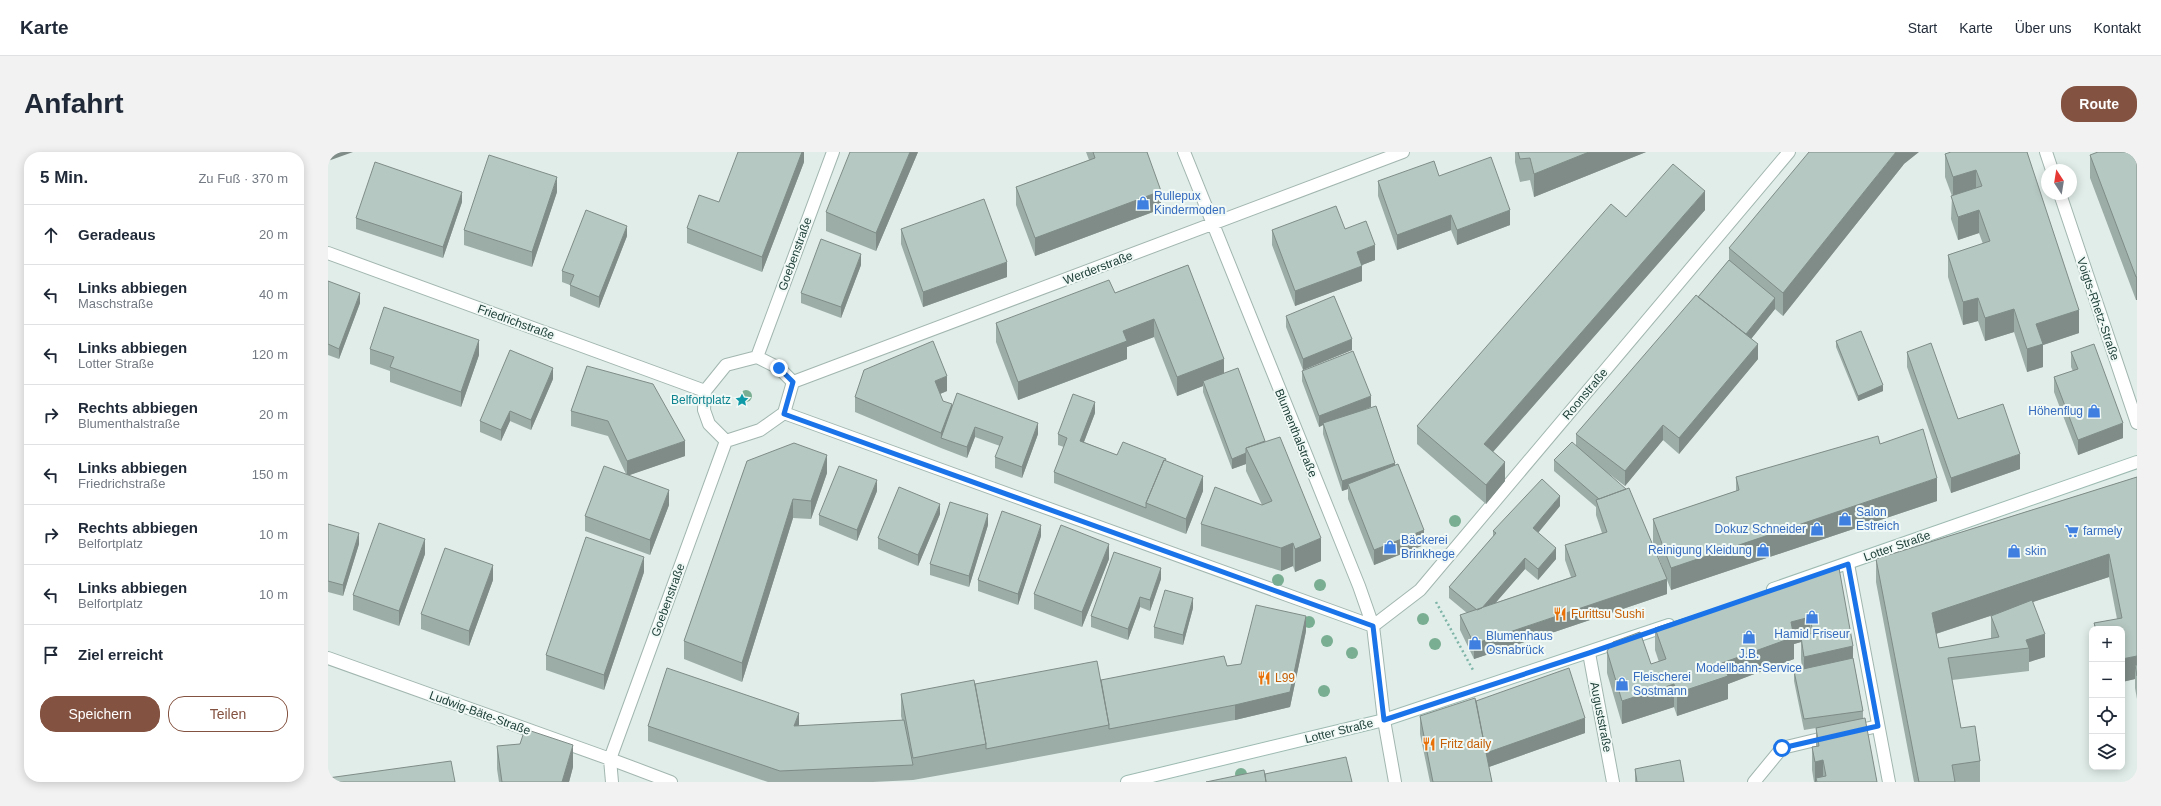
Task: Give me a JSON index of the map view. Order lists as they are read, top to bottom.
{
  "streets": {
    "street": [
      "Goebenstraße",
      "Werderstraße",
      "Voigts-Rhetz-Straße",
      "Friedrichstraße",
      "Roonstraße",
      "Blumenthalstraße",
      "Lotter Straße",
      "Ludwig-Bäte-Straße",
      "Auguststraße"
    ]
  },
  "crossings": [
    ["Goebenstraße", "Werderstraße"],
    ["Goebenstraße", "Friedrichstraße"],
    ["Goebenstraße", "Ludwig-Bäte-Straße"],
    ["Werderstraße", "Friedrichstraße"],
    ["Werderstraße", "Blumenthalstraße"],
    ["Roonstraße", "Blumenthalstraße"],
    ["Blumenthalstraße", "Lotter Straße"],
    ["Lotter Straße", "Auguststraße"]
  ],
  "places": {
    "shop": [
      "Rullepux Kindermoden",
      "Höhenflug",
      "Salon Estreich",
      "Dokuz Schneider",
      "Bäckerei Brinkhege",
      "Reinigung Kleidung",
      "skin",
      "Hamid Friseur",
      "J.B. Modellbahn-Service",
      "Blumenhaus Osnabrück",
      "Fleischerei Sostmann"
    ],
    "place": ["Belfortplatz"],
    "supermarket": ["farmely"],
    "restaurant": ["Furittsu Sushi", "L99", "Fritz daily"]
  },
  "north": "top",
  "page": {
    "header": "Karte",
    "nav": [
      "Start",
      "Karte",
      "Über uns",
      "Kontakt"
    ],
    "buttons": [
      "Route",
      ["Speichern", "Teilen"]
    ],
    "title": "Anfahrt",
    "heading": ["5 Min.", "Zu Fuß · 370 m"],
    "list": [
      ["Geradeaus", "20 m"],
      ["Links abbiegen", "Maschstraße", "40 m"],
      ["Links abbiegen", "Lotter Straße", "120 m"],
      ["Rechts abbiegen", "Blumenthalstraße", "20 m"],
      ["Links abbiegen", "Friedrichstraße", "150 m"],
      ["Rechts abbiegen", "Belfortplatz", "10 m"],
      ["Links abbiegen", "Belfortplatz", "10 m"],
      "Ziel erreicht"
    ],
    "map_buttons": ["+", "−"]
  }
}
